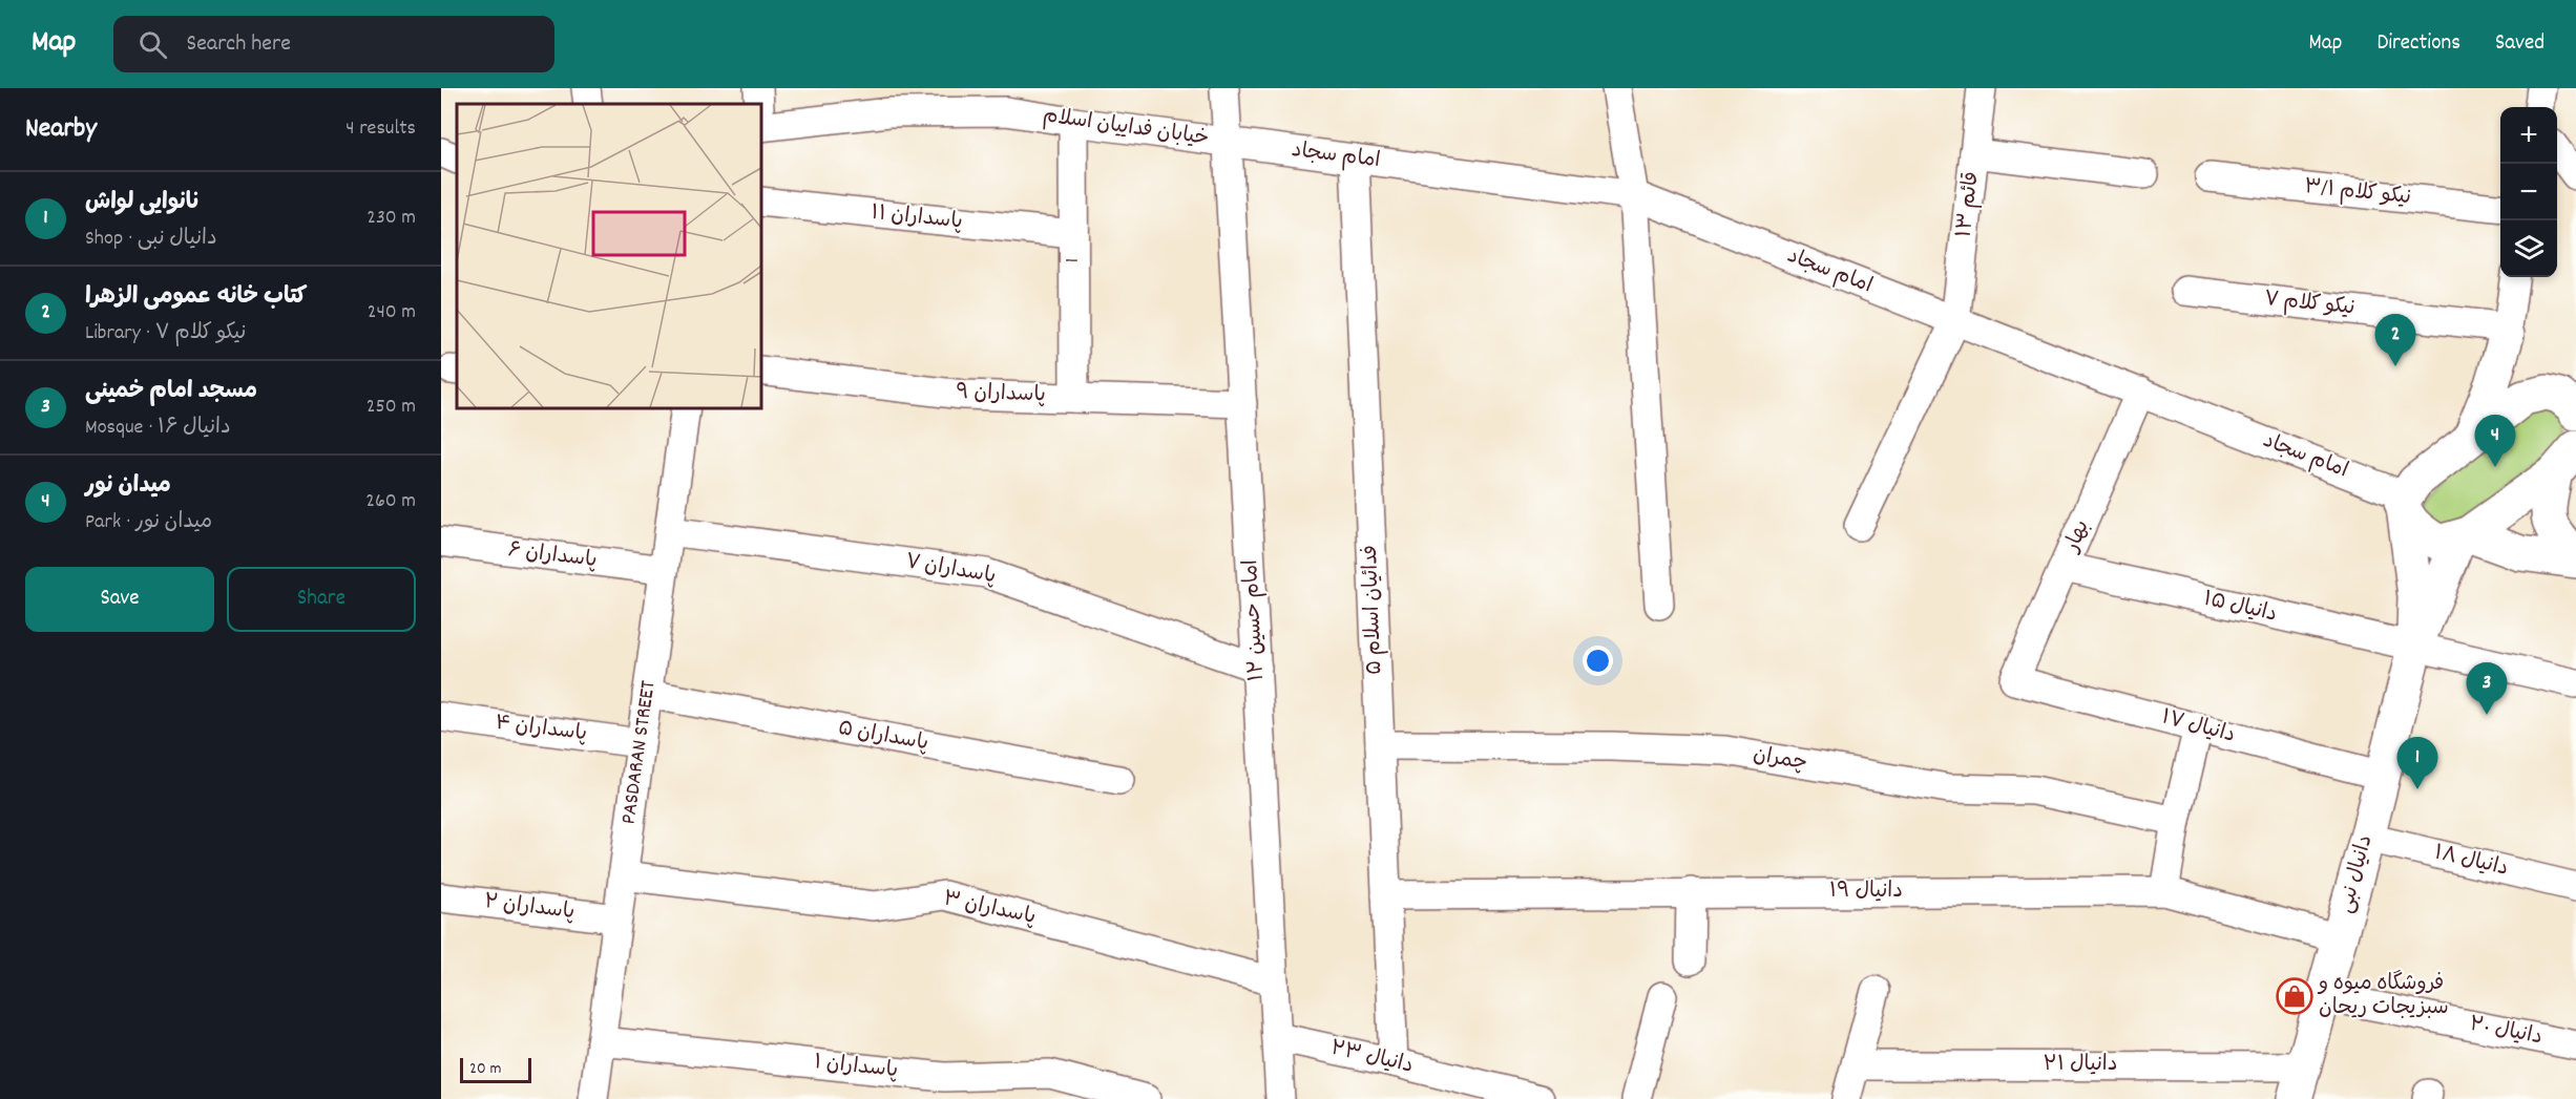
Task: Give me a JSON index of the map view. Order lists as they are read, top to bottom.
{
  "streets": {
    "main road": ["دانیال نبی"],
    "street": [
      "خیابان فداییان اسلام",
      "امام سجاد",
      "نیکو کلام ۳/۱",
      "قائم ۱۳",
      "پاسداران ۱۱",
      "1",
      "نیکو کلام ٧",
      "پاسداران ۹",
      "بهار",
      "پاسداران ۶",
      "پاسداران ۷",
      "دانیال ۱۵",
      "فدائیان اسلام ۵",
      "امام حسین ۱۲",
      "دانیال ۱۷",
      "پاسداران ۴",
      "پاسداران ۵",
      "PASDARAN STREET",
      "چمران",
      "دانیال ۱۸",
      "دانیال ۱۹",
      "پاسداران ۲",
      "پاسداران ۳",
      "دانیال ۲۰",
      "دانیال ۲۳",
      "دانیال ۲۱",
      "پاسداران ۱"
    ]
  },
  "crossings": [
    ["خیابان فداییان اسلام", "امام سجاد"],
    ["خیابان فداییان اسلام", "1"],
    ["خیابان فداییان اسلام", "امام حسین ۱۲"],
    ["امام سجاد", "قائم ۱۳"],
    ["امام سجاد", "بهار"],
    ["امام سجاد", "فدائیان اسلام ۵"],
    ["امام سجاد", "امام حسین ۱۲"],
    ["امام سجاد", "دانیال نبی"],
    ["پاسداران ۱۱", "1"],
    ["1", "پاسداران ۹"],
    ["پاسداران ۹", "امام حسین ۱۲"],
    ["بهار", "دانیال ۱۵"],
    ["بهار", "دانیال ۱۷"],
    ["پاسداران ۶", "PASDARAN STREET"],
    ["پاسداران ۷", "امام حسین ۱۲"],
    ["پاسداران ۷", "PASDARAN STREET"],
    ["دانیال ۱۵", "دانیال نبی"],
    ["فدائیان اسلام ۵", "چمران"],
    ["فدائیان اسلام ۵", "دانیال ۱۹"],
    ["فدائیان اسلام ۵", "دانیال ۲۳"],
    ["امام حسین ۱۲", "پاسداران ۳"],
    ["امام حسین ۱۲", "دانیال ۲۳"],
    ["دانیال ۱۷", "دانیال نبی"],
    ["پاسداران ۴", "PASDARAN STREET"],
    ["پاسداران ۵", "PASDARAN STREET"],
    ["PASDARAN STREET", "پاسداران ۲"],
    ["PASDARAN STREET", "پاسداران ۳"],
    ["PASDARAN STREET", "پاسداران ۱"],
    ["دانیال ۱۸", "دانیال نبی"],
    ["دانیال نبی", "دانیال ۱۹"],
    ["دانیال نبی", "دانیال ۲۰"],
    ["دانیال نبی", "دانیال ۲۱"]
  ],
  "places": {
    "shop": ["فروشگاه میوه و سبزیجات ریحان"]
  },
  "scale_bar": "20 m",
  "page": {
    "header": "Map",
    "search": "Search here",
    "nav": ["Map", "Directions", "Saved"],
    "heading": ["Nearby", "4 results"],
    "map_buttons": ["+", "−"],
    "list": [
      {
        "mark": "1",
        "name": "نانوایی لواش",
        "note": "Shop · دانیال نبی",
        "value": "230 m"
      },
      {
        "mark": "2",
        "name": "کتاب خانه عمومی الزهرا",
        "note": "Library · نیکو کلام ٧",
        "value": "240 m"
      },
      {
        "mark": "3",
        "name": "مسجد امام خمینی",
        "note": "Mosque · دانیال ۱۶",
        "value": "250 m"
      },
      {
        "mark": "4",
        "name": "میدان نور",
        "note": "Park · میدان نور",
        "value": "260 m"
      }
    ],
    "pins": [
      "2",
      "4",
      "3",
      "1"
    ],
    "buttons": ["Save", "Share"],
    "scale": "20 m"
  }
}
